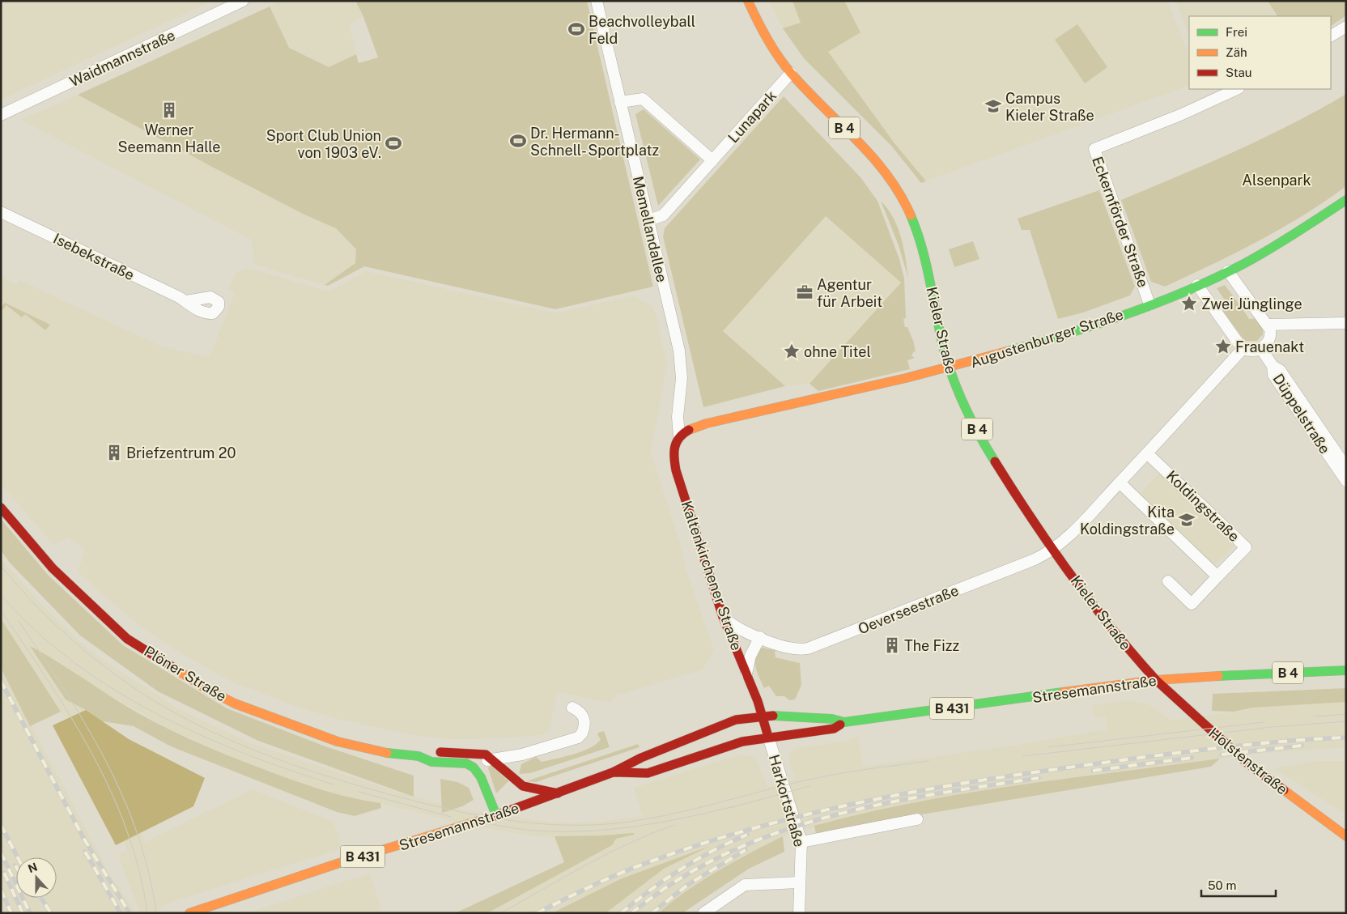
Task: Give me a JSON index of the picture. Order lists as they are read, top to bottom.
{
  "streets": {
    "main road": [
      "B 4",
      "Kieler Straße",
      "Augustenburger Straße",
      "Kaltenkirchener Straße",
      "Plöner Straße",
      "Stresemannstraße",
      "B 431",
      "Holstenstraße"
    ],
    "street": [
      "Waidmannstraße",
      "Lunapark",
      "Eckernförder Straße",
      "Memellandallee",
      "Isebekstraße",
      "Düppelstraße",
      "Koldingstraße",
      "Oeverseestraße",
      "Harkortstraße"
    ]
  },
  "crossings": [
    ["Lunapark", "Memellandallee"],
    ["Lunapark", "Kieler Straße"],
    ["Eckernförder Straße", "Augustenburger Straße"],
    ["Memellandallee", "Augustenburger Straße"],
    ["Memellandallee", "Kaltenkirchener Straße"],
    ["Kieler Straße", "Augustenburger Straße"],
    ["Kieler Straße", "Oeverseestraße"],
    ["Kieler Straße", "Stresemannstraße"],
    ["Kieler Straße", "Holstenstraße"],
    ["Augustenburger Straße", "Kaltenkirchener Straße"],
    ["Kaltenkirchener Straße", "Oeverseestraße"],
    ["Kaltenkirchener Straße", "Stresemannstraße"],
    ["Kaltenkirchener Straße", "Harkortstraße"],
    ["Stresemannstraße", "Holstenstraße"],
    ["Stresemannstraße", "Harkortstraße"]
  ],
  "parks": ["Alsenpark"],
  "places": {
    "sports": ["Beachvolleyball Feld", "Dr. Hermann- Schnell- Sportplatz", "Sport Club Union von 1903 eV."],
    "school or university": ["Campus Kieler Straße", "Kita Koldingstraße"],
    "building": ["Werner Seemann Halle", "Briefzentrum 20", "The Fizz"],
    "office": ["Agentur für Arbeit"],
    "place": ["Zwei Jünglinge", "Frauenakt", "ohne Titel"]
  },
  "legend": ["Frei", "Zäh", "Stau"],
  "scale_bar": "50 m",
  "north": "top"
}
